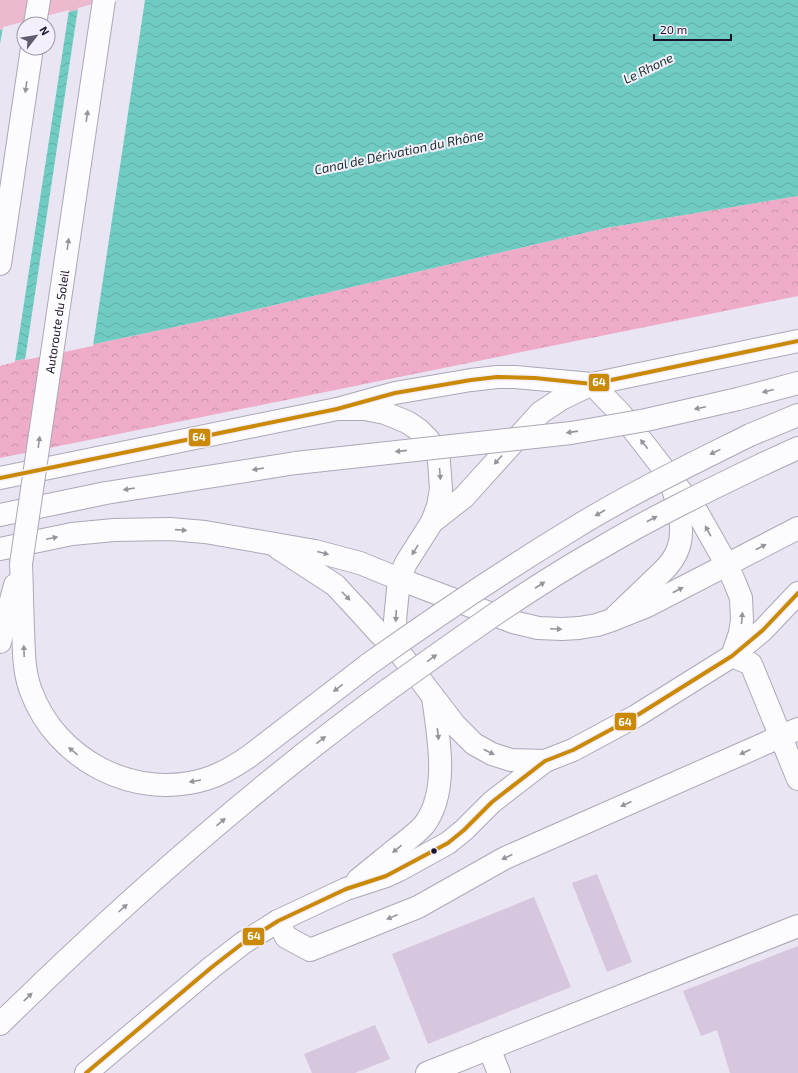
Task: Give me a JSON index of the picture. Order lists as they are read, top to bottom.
{
  "streets": {
    "main road": ["Autoroute du Soleil"]
  },
  "water": ["Le Rhone", "Canal de Dérivation du Rhône"],
  "lines": ["transit line 64"],
  "scale_bar": "20 m",
  "north": "top right"
}
